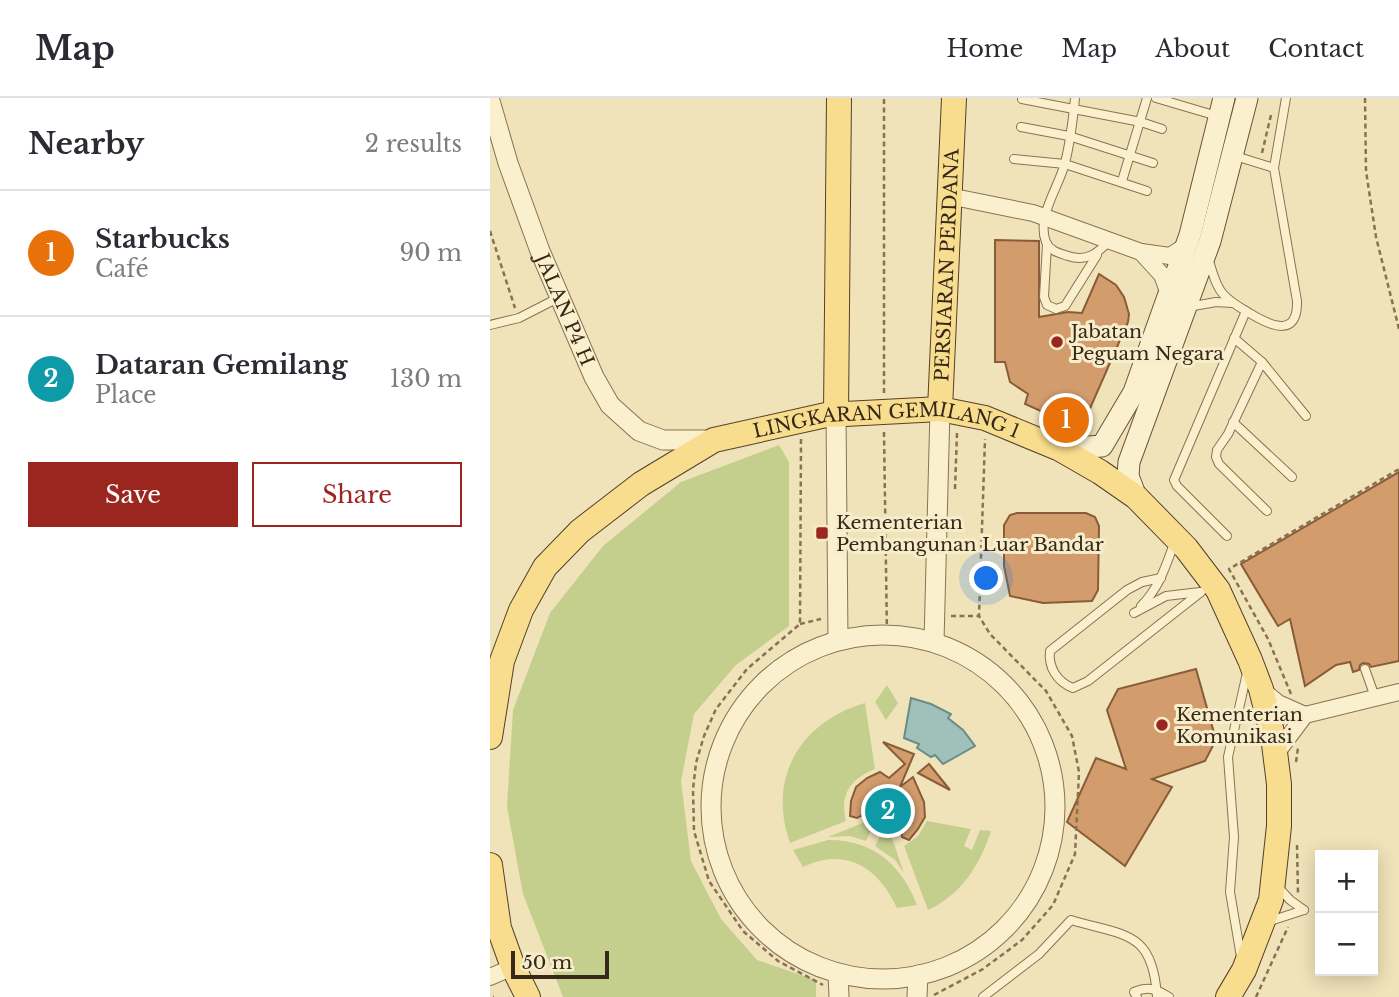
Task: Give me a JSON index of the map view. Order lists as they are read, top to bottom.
{
  "streets": {
    "main road": ["PERSIARAN PERDANA", "LINGKARAN GEMILANG 1"],
    "street": ["JALAN P4 H"]
  },
  "crossings": [
    ["PERSIARAN PERDANA", "LINGKARAN GEMILANG 1"],
    ["JALAN P4 H", "LINGKARAN GEMILANG 1"]
  ],
  "places": {
    "other": ["Jabatan Peguam Negara", "Kementerian Komunikasi"],
    "transit": ["Kementerian Pembangunan Luar Bandar"]
  },
  "scale_bar": "50 m",
  "page": {
    "header": "Map",
    "nav": [
      "Home",
      "Map",
      "About",
      "Contact"
    ],
    "heading": ["Nearby", "2 results"],
    "list": [
      {
        "mark": "1",
        "name": "Starbucks",
        "note": "Café",
        "value": "90 m"
      },
      {
        "mark": "2",
        "name": "Dataran Gemilang",
        "note": "Place",
        "value": "130 m"
      }
    ],
    "pins": ["1", "2"],
    "buttons": ["Save", "Share"],
    "map_buttons": ["+", "−"],
    "scale": "50 m"
  }
}
